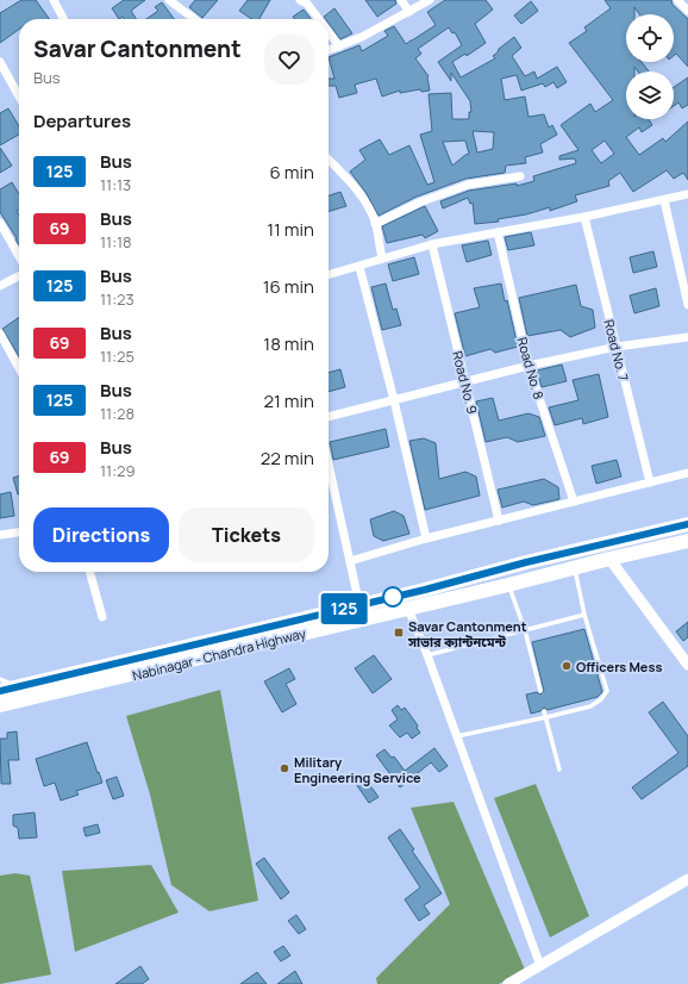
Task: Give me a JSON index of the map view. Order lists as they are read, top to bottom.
{
  "streets": {
    "highway": ["Nabinagar - Chandra Highway"],
    "street": ["Road No. 7", "Road No. 8", "Road No. 9"]
  },
  "places": {
    "transit": ["Savar Cantonment সাভার ক্যান্টনমেন্ট"],
    "other": ["Officers Mess", "Military Engineering Service"]
  },
  "lines": ["bus line 125"],
  "page": {
    "on_map": "125",
    "heading": [
      ["Savar Cantonment", "Bus"],
      "Departures"
    ],
    "list": [
      {
        "mark": "125",
        "name": "Bus",
        "note": "11:13",
        "value": "6 min"
      },
      {
        "mark": "69",
        "name": "Bus",
        "note": "11:18",
        "value": "11 min"
      },
      {
        "mark": "125",
        "name": "Bus",
        "note": "11:23",
        "value": "16 min"
      },
      {
        "mark": "69",
        "name": "Bus",
        "note": "11:25",
        "value": "18 min"
      },
      {
        "mark": "125",
        "name": "Bus",
        "note": "11:28",
        "value": "21 min"
      },
      {
        "mark": "69",
        "name": "Bus",
        "note": "11:29",
        "value": "22 min"
      }
    ],
    "buttons": ["Directions", "Tickets"]
  }
}
